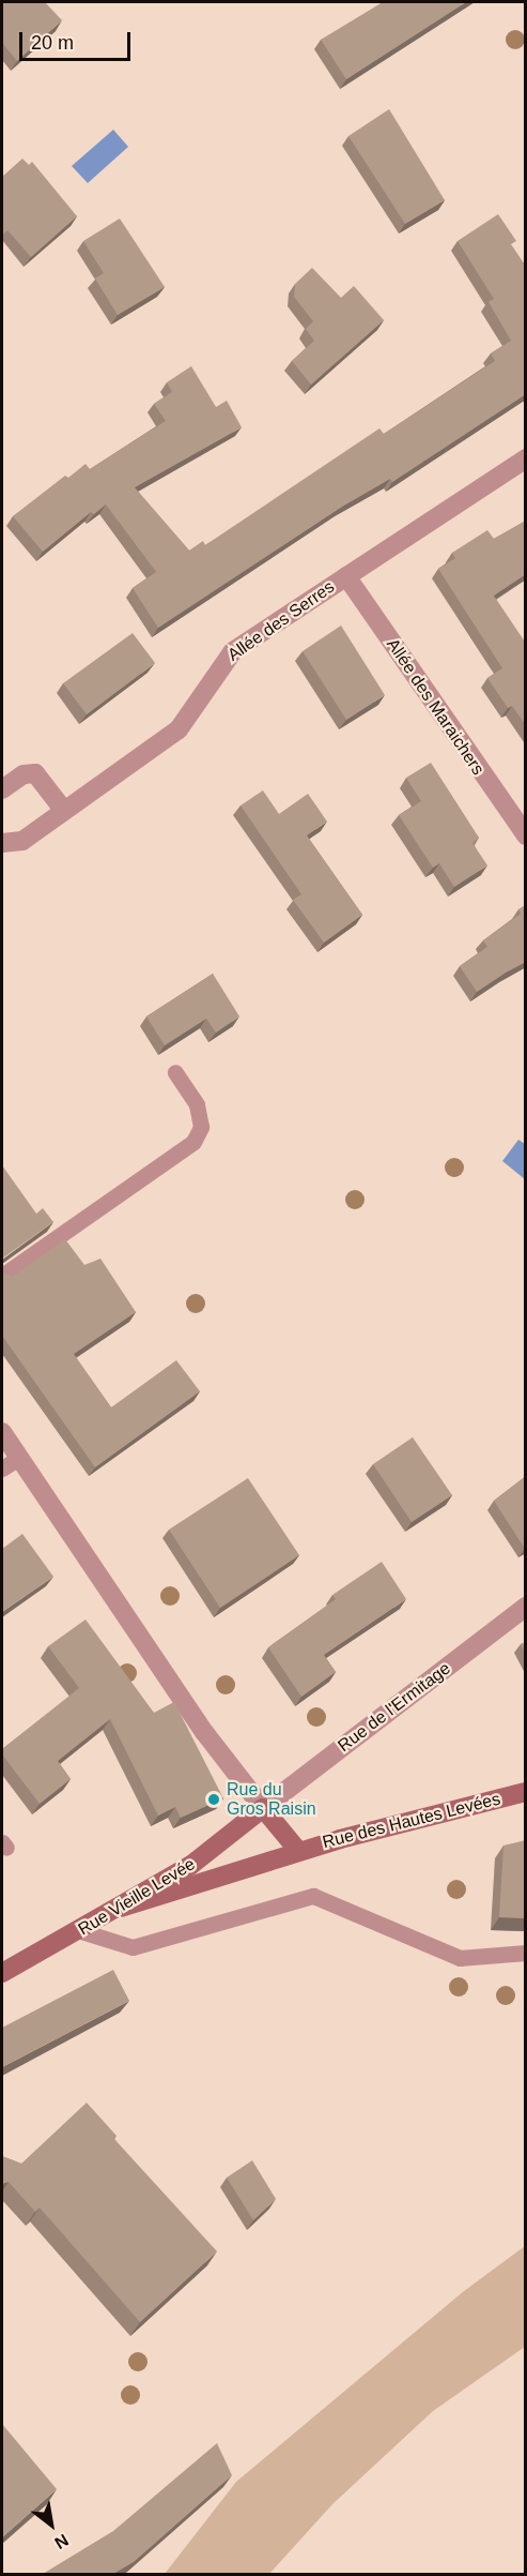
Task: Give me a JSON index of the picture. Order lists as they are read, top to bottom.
{
  "streets": {
    "street": [
      "Allée des Serres",
      "Allée des Maraichers",
      "Rue de l'Ermitage",
      "Rue des Hautes Levées",
      "Rue Vieille Levée"
    ]
  },
  "crossings": [
    ["Allée des Serres", "Allée des Maraichers"],
    ["Rue de l'Ermitage", "Rue des Hautes Levées"],
    ["Rue de l'Ermitage", "Rue Vieille Levée"],
    ["Rue des Hautes Levées", "Rue Vieille Levée"]
  ],
  "places": ["Rue du Gros Raisin"],
  "scale_bar": "20 m",
  "north": "bottom right"
}
